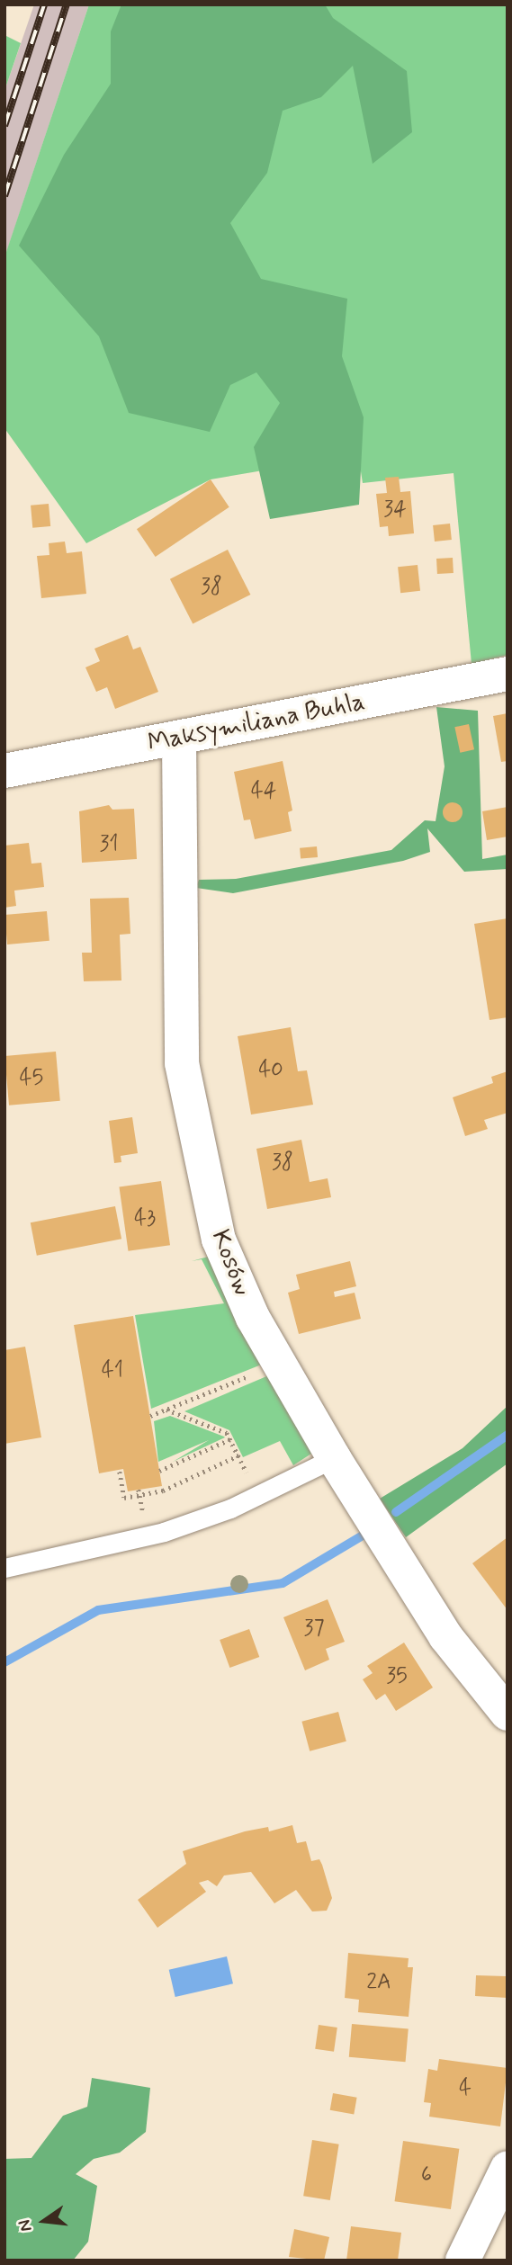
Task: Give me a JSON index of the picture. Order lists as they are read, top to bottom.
{
  "streets": {
    "street": ["Maksymiliana Buhla", "Kosów"]
  },
  "crossings": [
    ["Maksymiliana Buhla", "Kosów"]
  ],
  "house_numbers": [
    "34",
    "38",
    "44",
    "31",
    "40",
    "45",
    "38",
    "43",
    "41",
    "37",
    "35",
    "2A",
    "4",
    "6"
  ],
  "north": "left"
}
